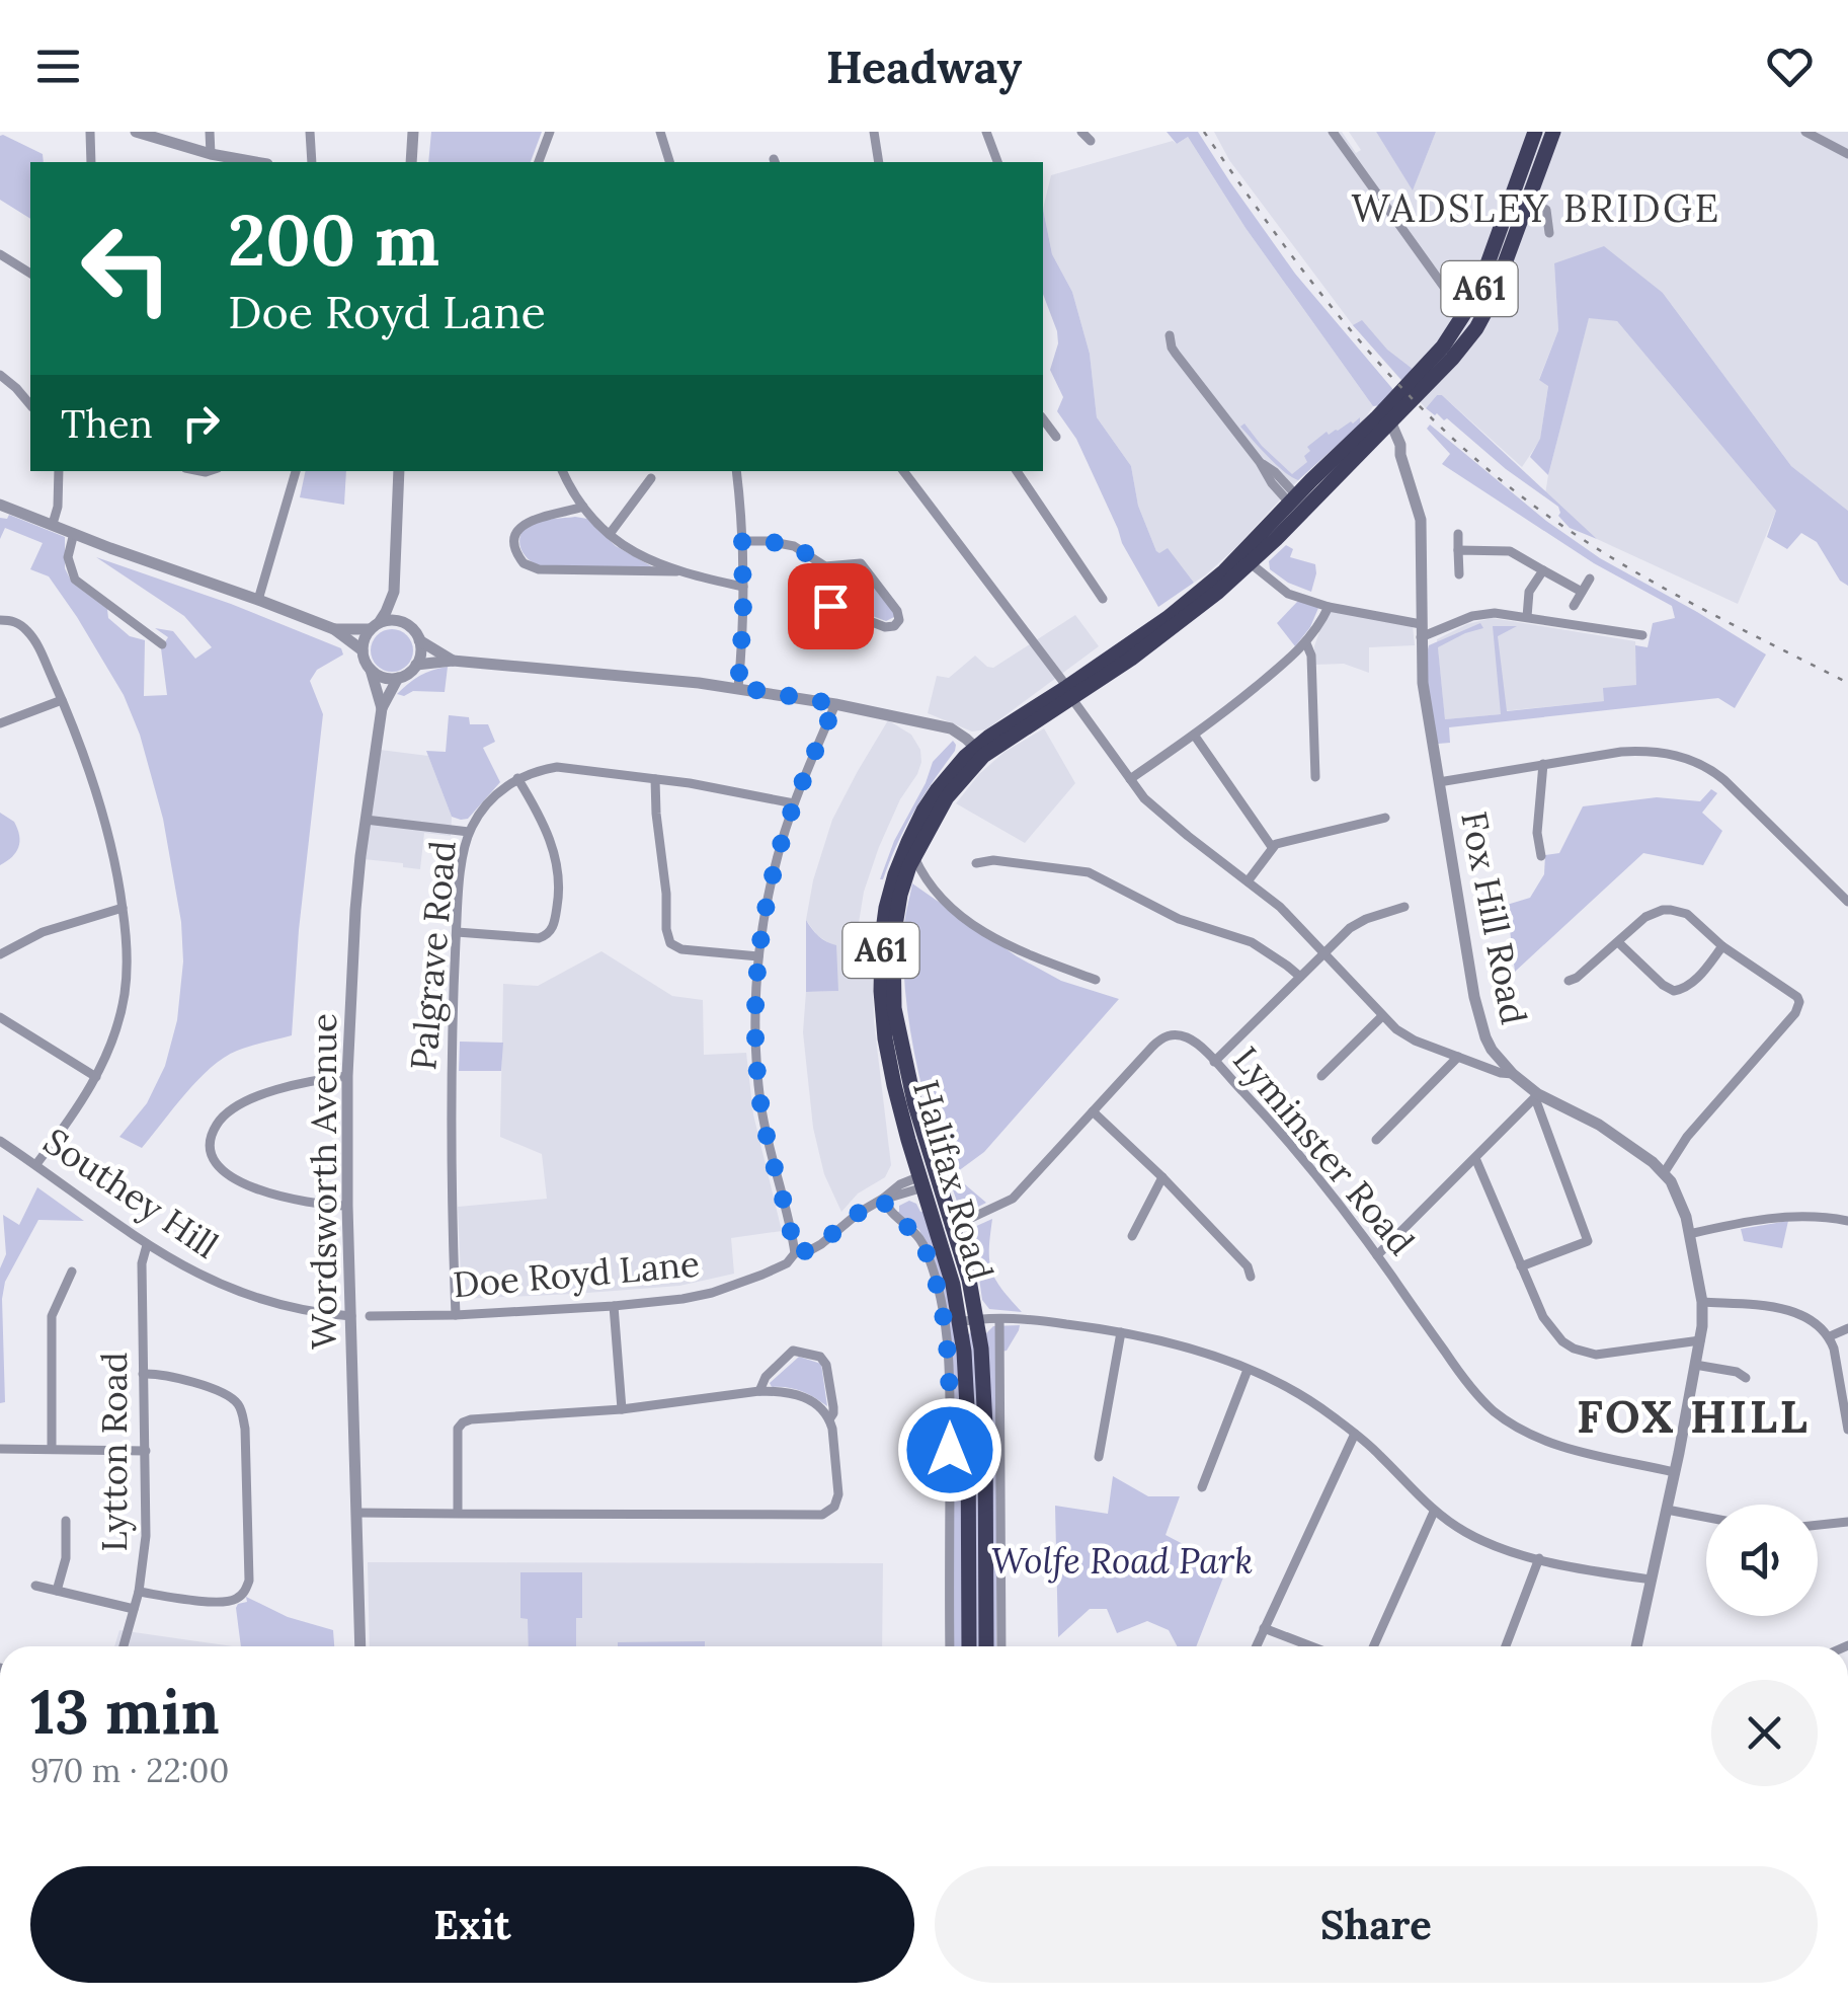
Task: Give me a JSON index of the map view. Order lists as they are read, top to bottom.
{
  "streets": {
    "highway": ["A61", "Halifax Road"],
    "street": [
      "Fox Hill Road",
      "Palgrave Road",
      "Lyminster Road",
      "Wordsworth Avenue",
      "Southey Hill",
      "Doe Royd Lane",
      "Lytton Road"
    ]
  },
  "crossings": [
    ["A61", "Fox Hill Road"],
    ["A61", "Halifax Road"],
    ["Fox Hill Road", "Lyminster Road"],
    ["Fox Hill Road", "Halifax Road"],
    ["Palgrave Road", "Doe Royd Lane"],
    ["Lyminster Road", "Halifax Road"],
    ["Halifax Road", "Doe Royd Lane"],
    ["Wordsworth Avenue", "Southey Hill"],
    ["Southey Hill", "Lytton Road"]
  ],
  "districts": ["WADSLEY BRIDGE", "FOX HILL"],
  "parks": ["Wolfe Road Park"],
  "page": {
    "header": "Headway",
    "turn": ["200 m", "Doe Royd Lane"],
    "then": "Then",
    "heading": ["13 min", "970 m · 22:00"],
    "buttons": ["Exit", "Share"]
  }
}
